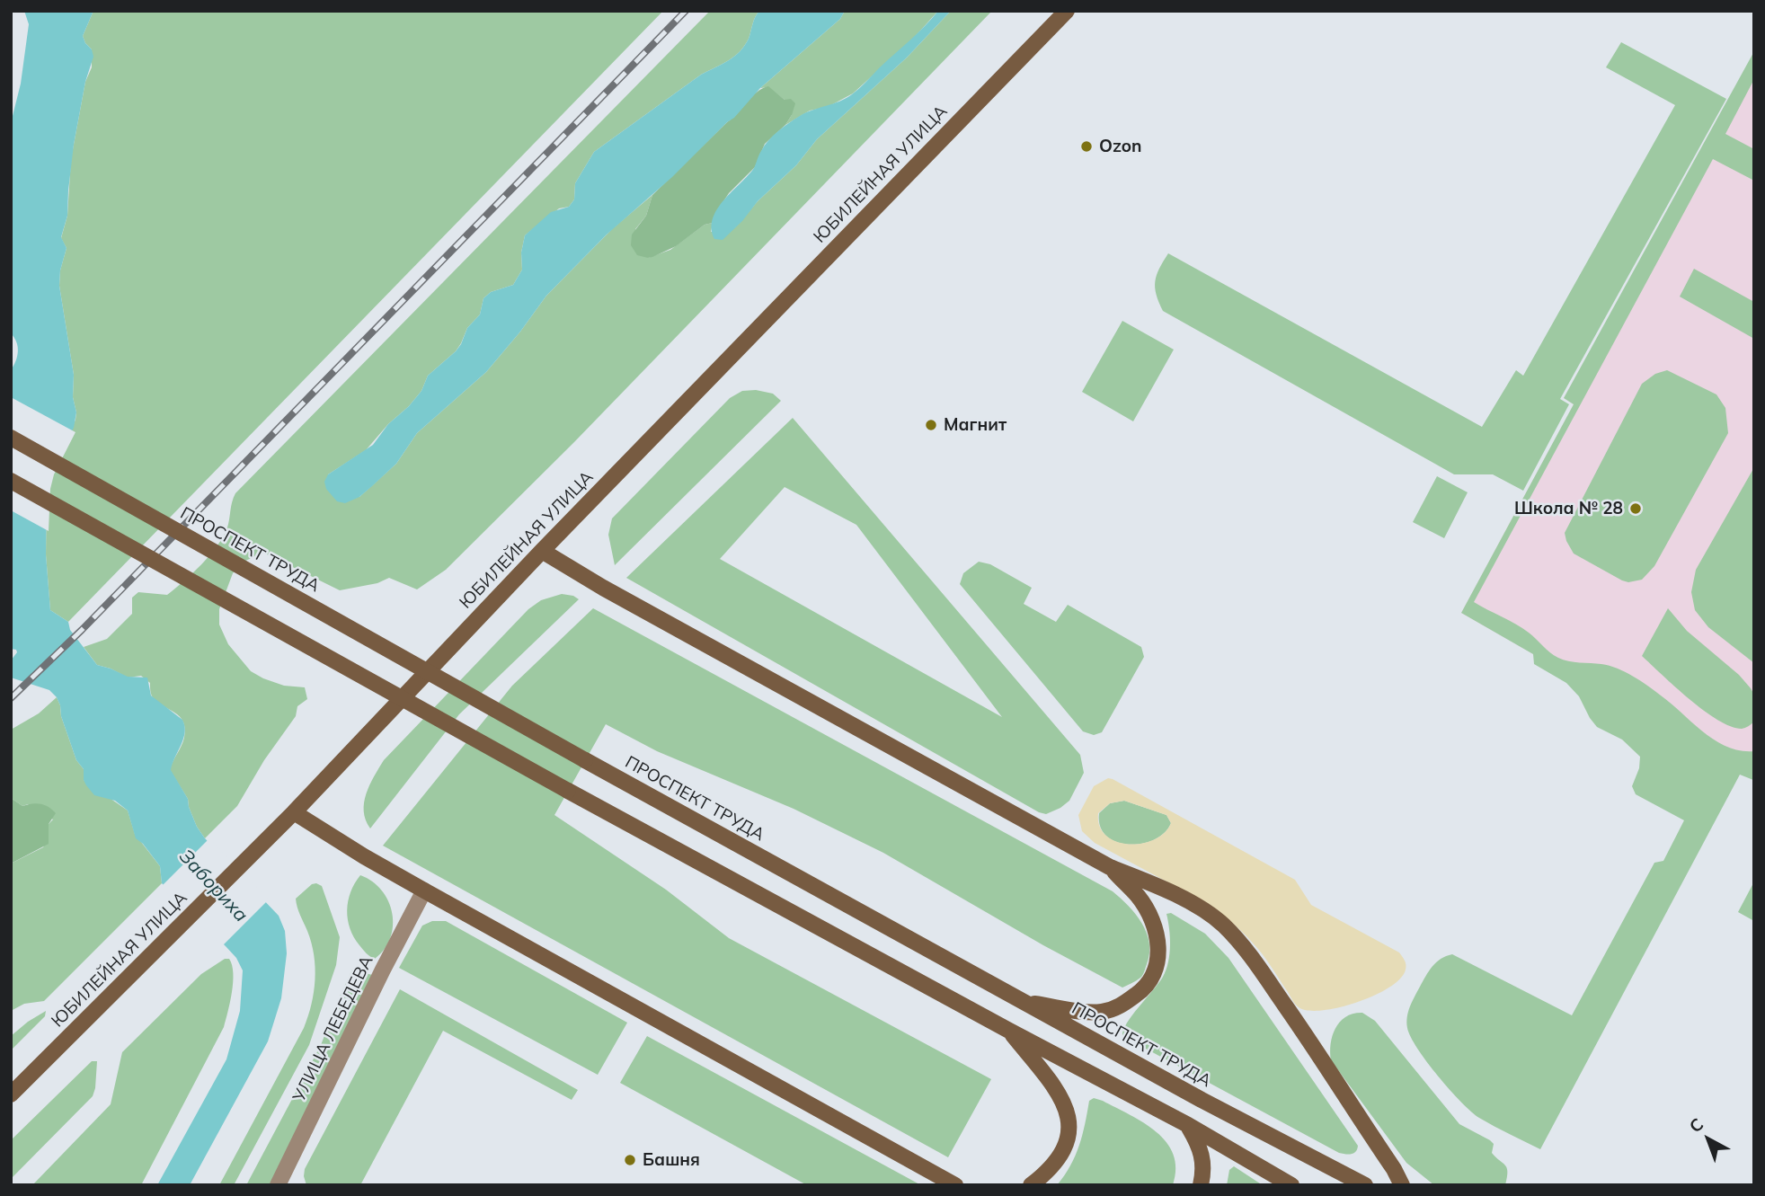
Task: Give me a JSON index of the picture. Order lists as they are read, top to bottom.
{
  "streets": {
    "main road": ["ЮБИЛЕЙНАЯ УЛИЦА", "ПРОСПЕКТ ТРУДА"],
    "street": ["УЛИЦА ЛЕБЕДЕВА"]
  },
  "water": ["Забориха"],
  "places": [
    "Ozon",
    "Магнит",
    "Школа № 28",
    "Башня"
  ],
  "north": "top left"
}
